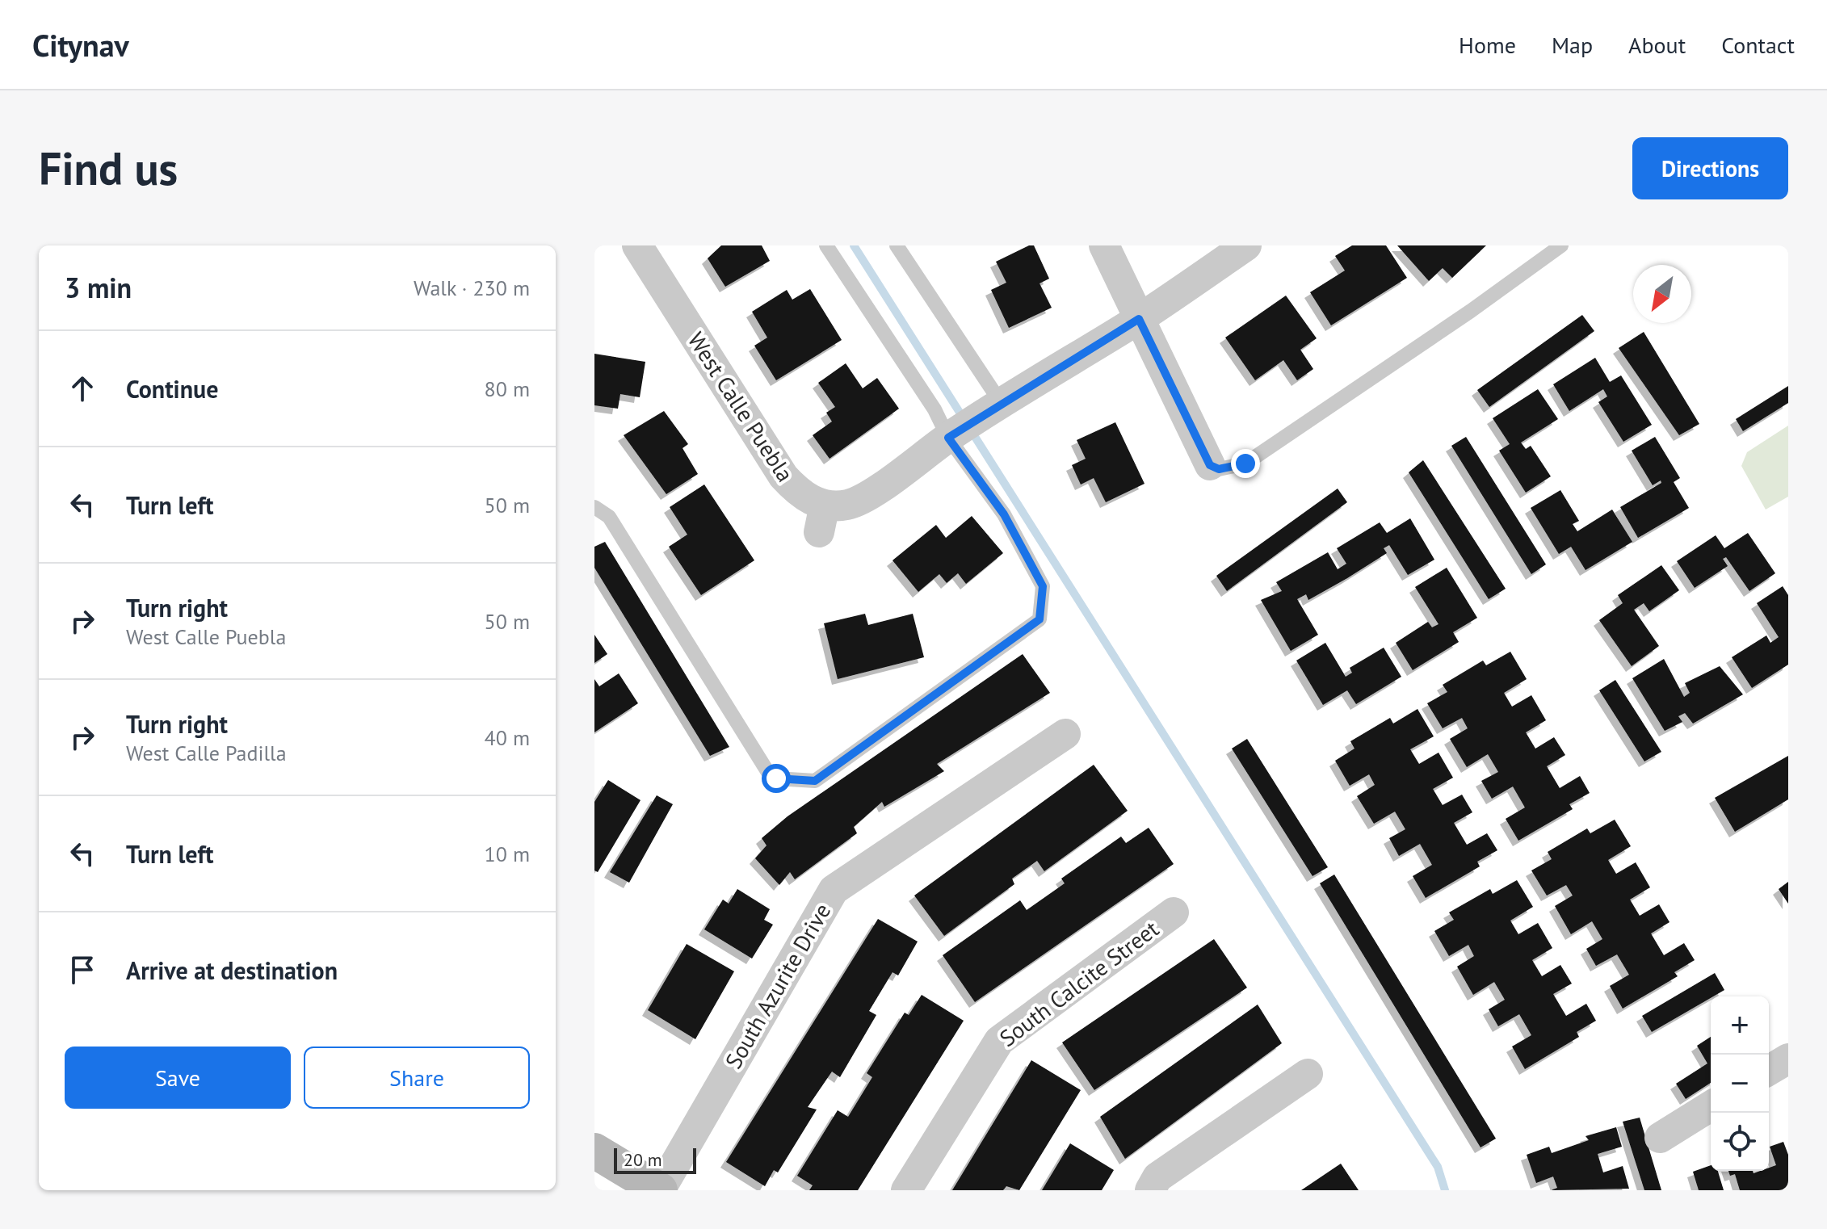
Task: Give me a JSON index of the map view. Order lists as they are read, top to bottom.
{
  "streets": {
    "street": ["West Calle Puebla", "South Calcite Street", "South Azurite Drive"]
  },
  "scale_bar": "20 m",
  "north": "bottom left",
  "page": {
    "header": "Citynav",
    "nav": [
      "Home",
      "Map",
      "About",
      "Contact"
    ],
    "buttons": [
      "Directions",
      ["Save", "Share"]
    ],
    "title": "Find us",
    "heading": ["3 min", "Walk · 230 m"],
    "list": [
      ["Continue", "80 m"],
      ["Turn left", "50 m"],
      ["Turn right", "West Calle Puebla", "50 m"],
      ["Turn right", "West Calle Padilla", "40 m"],
      ["Turn left", "10 m"],
      "Arrive at destination"
    ],
    "map_buttons": ["+", "−"],
    "scale": "20 m"
  }
}
